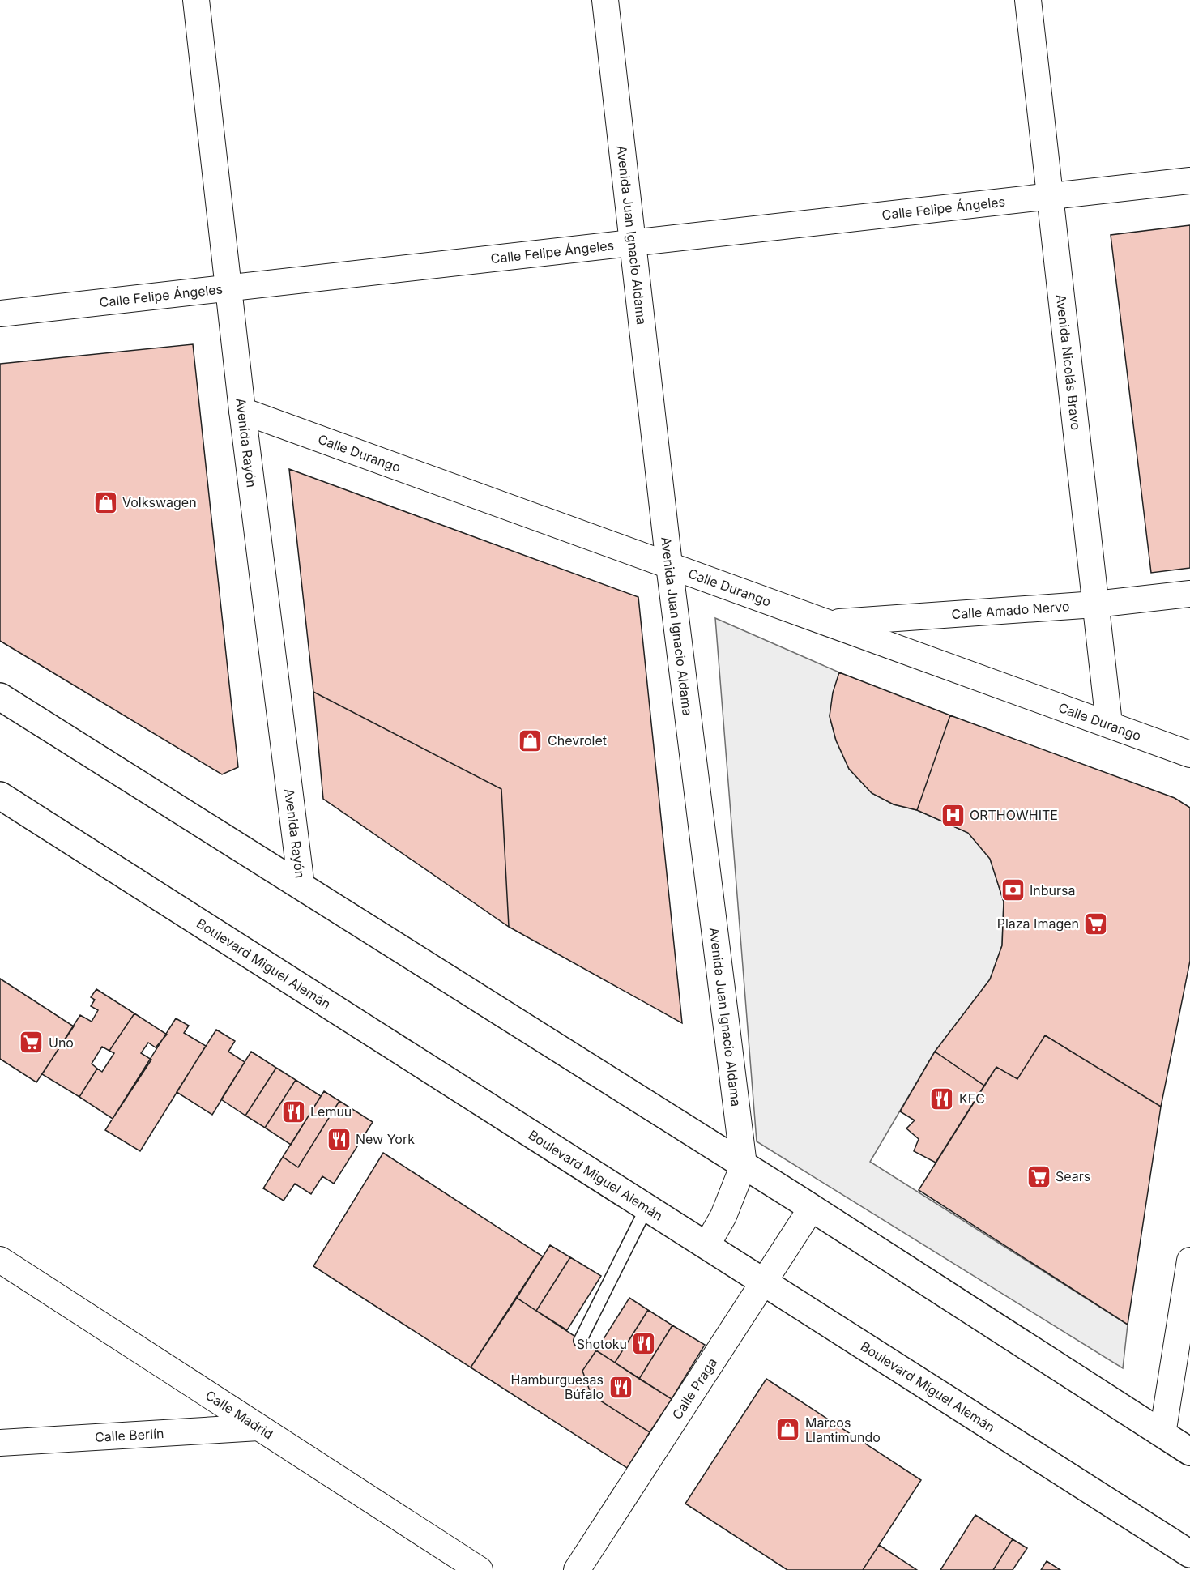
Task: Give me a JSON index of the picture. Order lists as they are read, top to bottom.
{
  "streets": {
    "highway": ["Boulevard Miguel Alemán"],
    "street": [
      "Calle Felipe Ángeles",
      "Avenida Juan Ignacio Aldama",
      "Avenida Nicolás Bravo",
      "Avenida Rayón",
      "Calle Durango",
      "Calle Amado Nervo",
      "Calle Praga",
      "Calle Madrid",
      "Calle Berlín"
    ]
  },
  "crossings": [
    ["Calle Felipe Ángeles", "Avenida Juan Ignacio Aldama"],
    ["Calle Felipe Ángeles", "Avenida Nicolás Bravo"],
    ["Calle Felipe Ángeles", "Avenida Rayón"],
    ["Avenida Juan Ignacio Aldama", "Calle Durango"],
    ["Avenida Juan Ignacio Aldama", "Boulevard Miguel Alemán"],
    ["Avenida Nicolás Bravo", "Calle Durango"],
    ["Avenida Nicolás Bravo", "Calle Amado Nervo"],
    ["Avenida Rayón", "Calle Durango"],
    ["Calle Durango", "Calle Amado Nervo"],
    ["Boulevard Miguel Alemán", "Calle Praga"],
    ["Calle Madrid", "Calle Berlín"]
  ],
  "places": {
    "shop": ["Volkswagen", "Chevrolet", "Marcos Llantimundo"],
    "hospital": ["ORTHOWHITE"],
    "bank": ["Inbursa"],
    "supermarket": ["Plaza Imagen", "Uno", "Sears"],
    "restaurant": [
      "KFC",
      "Lemuu",
      "New York",
      "Shotoku",
      "Hamburguesas Búfalo"
    ]
  }
}
